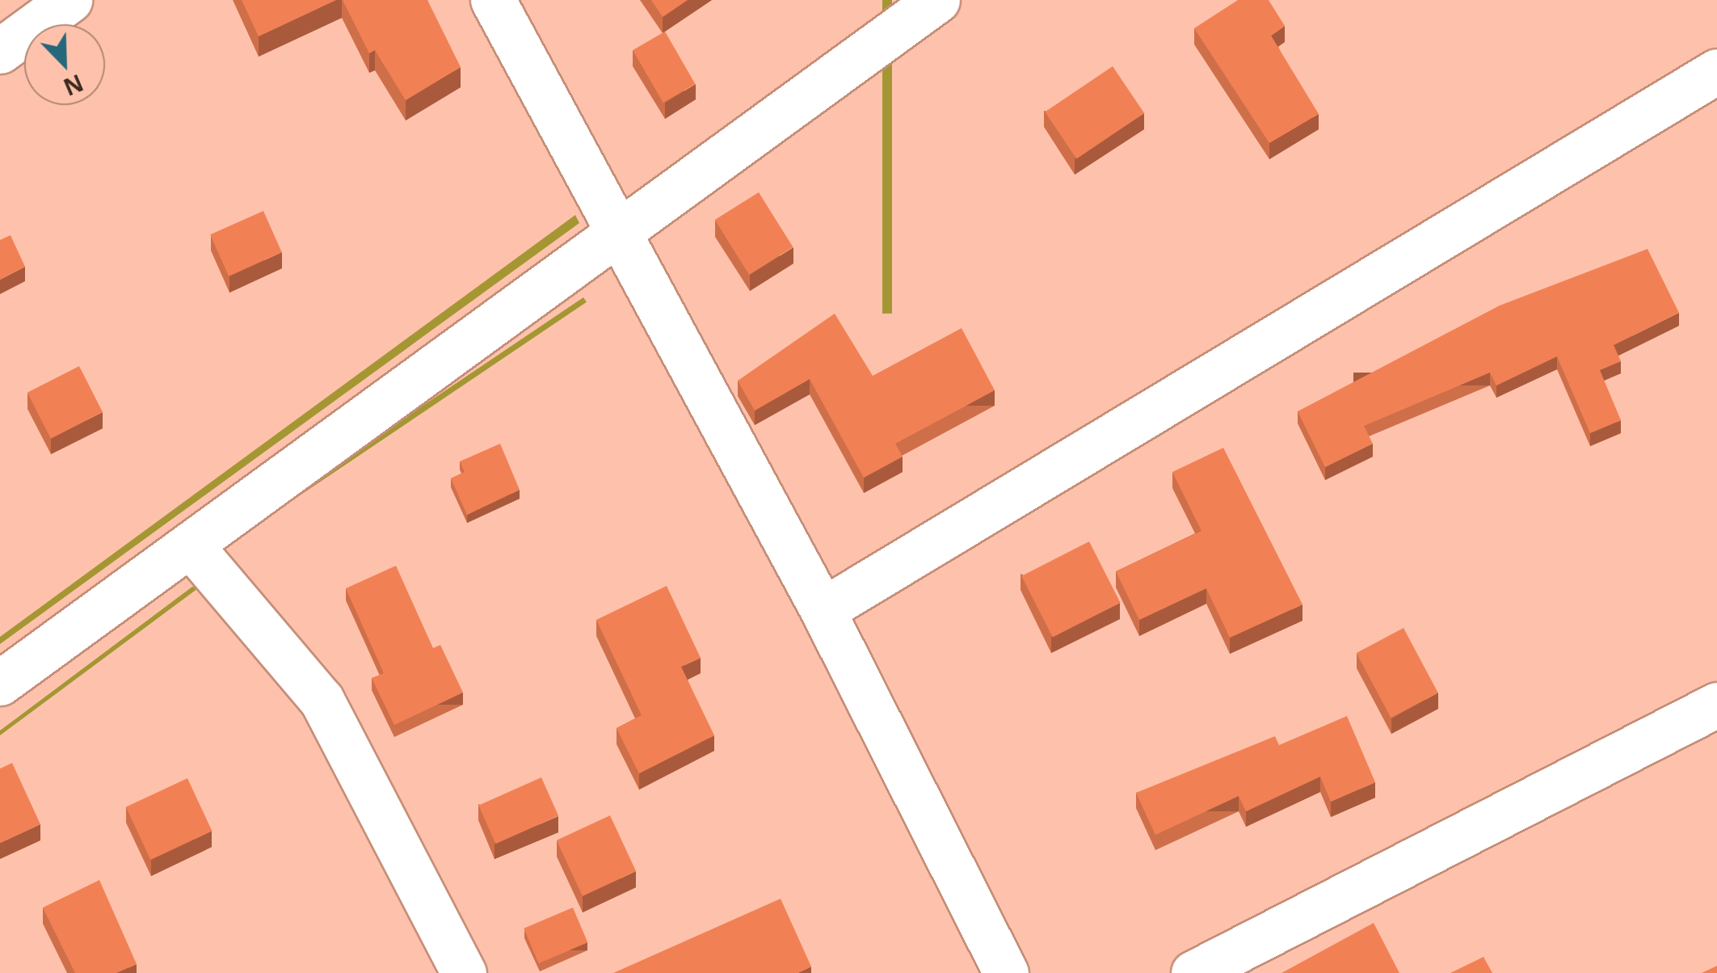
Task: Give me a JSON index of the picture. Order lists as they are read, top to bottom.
{
  "north": "bottom right"
}
